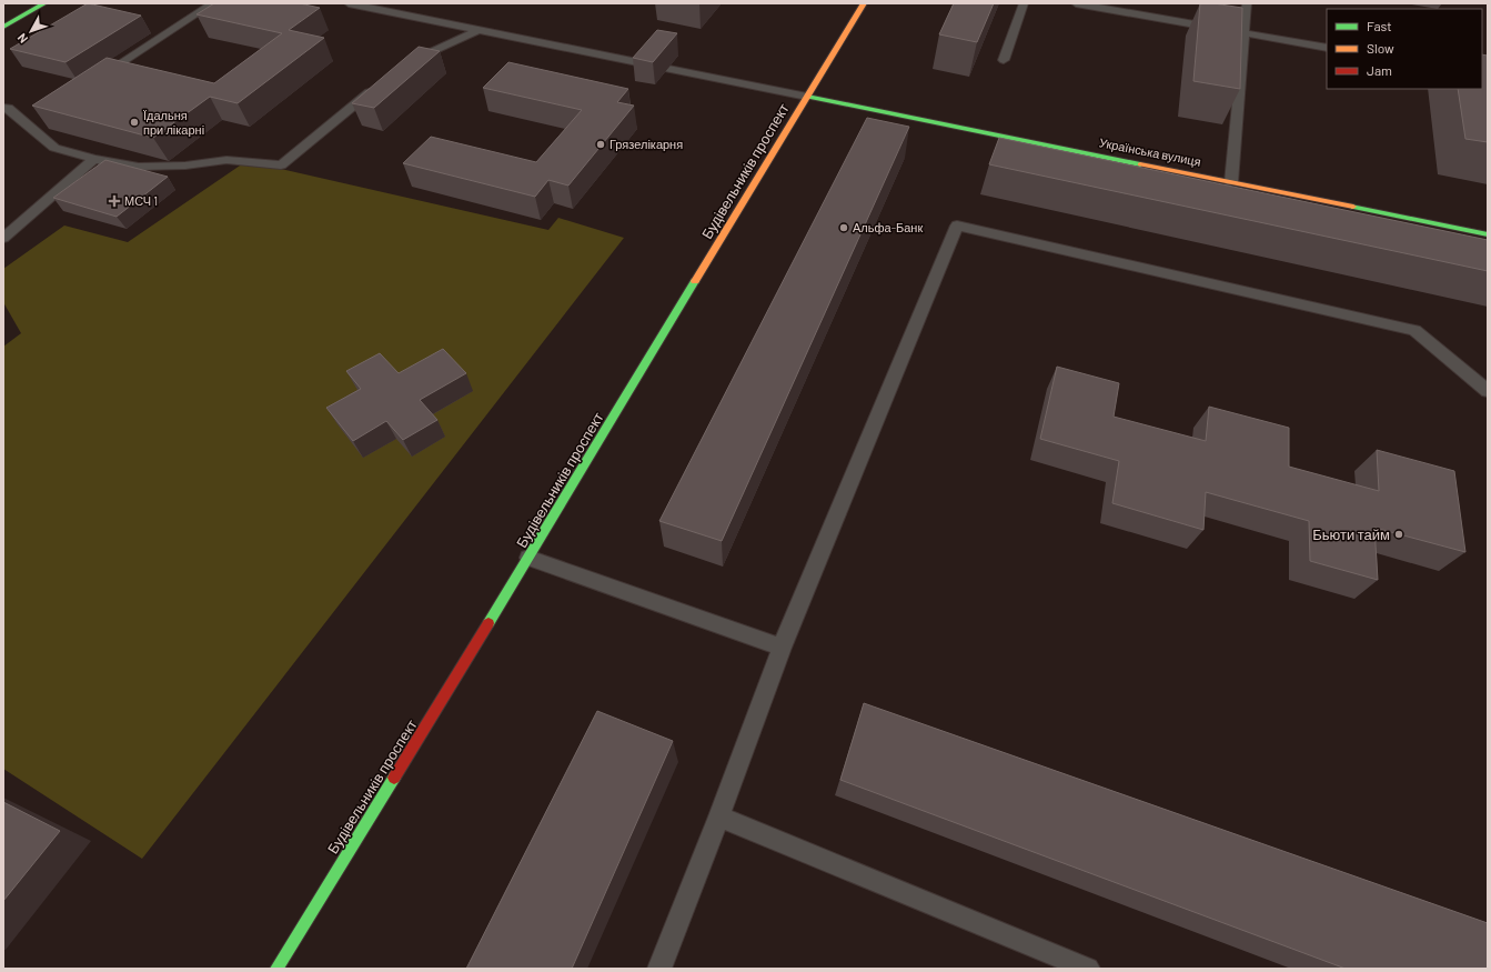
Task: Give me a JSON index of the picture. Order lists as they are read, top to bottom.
{
  "streets": {
    "street": ["Українська вулиця", "Будівельників проспект"]
  },
  "crossings": [
    ["Українська вулиця", "Будівельників проспект"]
  ],
  "places": {
    "other": [
      "Їдальня при лікарні",
      "Грязелікарня",
      "Альфа-Банк",
      "Бьюти тайм"
    ],
    "health": ["МСЧ 1"]
  },
  "legend": ["Fast", "Slow", "Jam"],
  "north": "bottom left"
}
